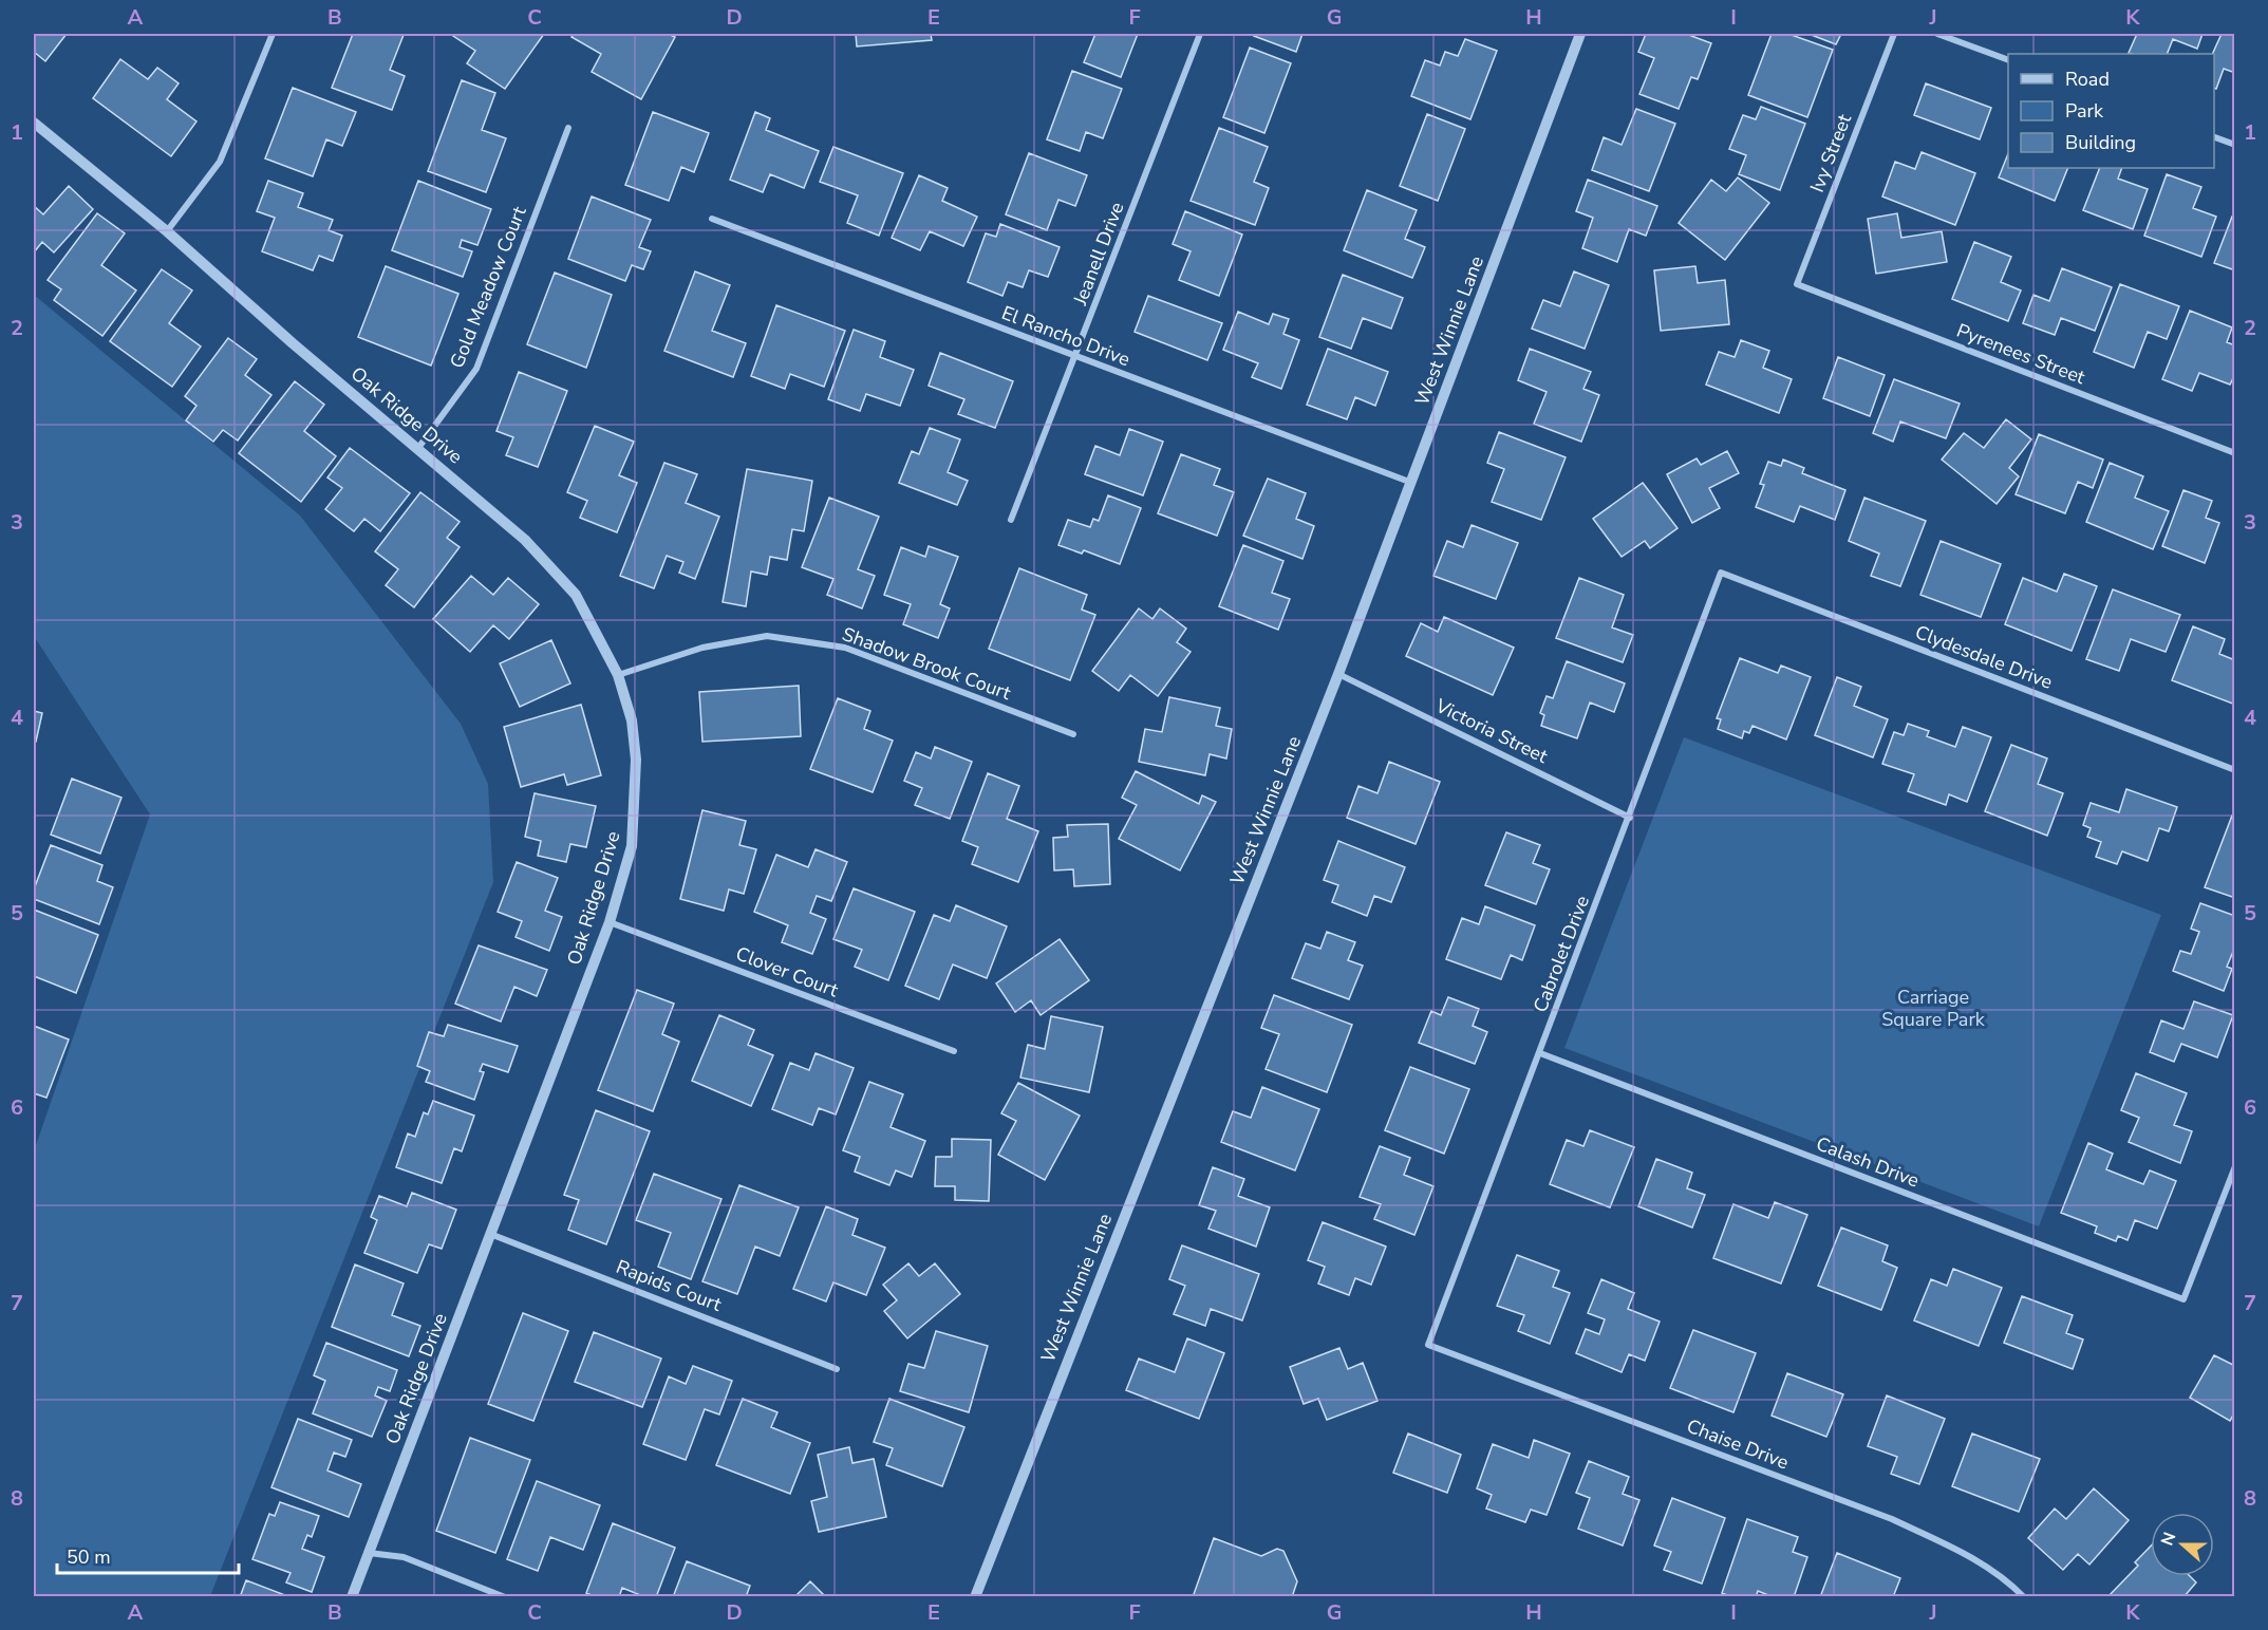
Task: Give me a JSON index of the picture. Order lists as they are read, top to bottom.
{
  "streets": {
    "street": [
      "Ivy Street",
      "Jeanell Drive",
      "Gold Meadow Court",
      "West Winnie Lane",
      "El Rancho Drive",
      "Pyrenees Street",
      "Oak Ridge Drive",
      "Clydesdale Drive",
      "Shadow Brook Court",
      "Victoria Street",
      "Cabrolet Drive",
      "Clover Court",
      "Calash Drive",
      "Rapids Court",
      "Chaise Drive"
    ]
  },
  "crossings": [
    ["Ivy Street", "Pyrenees Street"],
    ["Jeanell Drive", "El Rancho Drive"],
    ["Gold Meadow Court", "Oak Ridge Drive"],
    ["West Winnie Lane", "El Rancho Drive"],
    ["West Winnie Lane", "Victoria Street"],
    ["Oak Ridge Drive", "Shadow Brook Court"],
    ["Oak Ridge Drive", "Clover Court"],
    ["Oak Ridge Drive", "Rapids Court"],
    ["Clydesdale Drive", "Cabrolet Drive"],
    ["Victoria Street", "Cabrolet Drive"],
    ["Cabrolet Drive", "Calash Drive"],
    ["Cabrolet Drive", "Chaise Drive"]
  ],
  "parks": ["Carriage Square Park"],
  "legend": ["Road", "Park", "Building"],
  "scale_bar": "50 m",
  "north": "left",
  "grid": {
    "columns": [
      "A",
      "B",
      "C",
      "D",
      "E",
      "F",
      "G",
      "H",
      "I",
      "J",
      "K"
    ],
    "rows": [
      "1",
      "2",
      "3",
      "4",
      "5",
      "6",
      "7",
      "8"
    ]
  }
}
